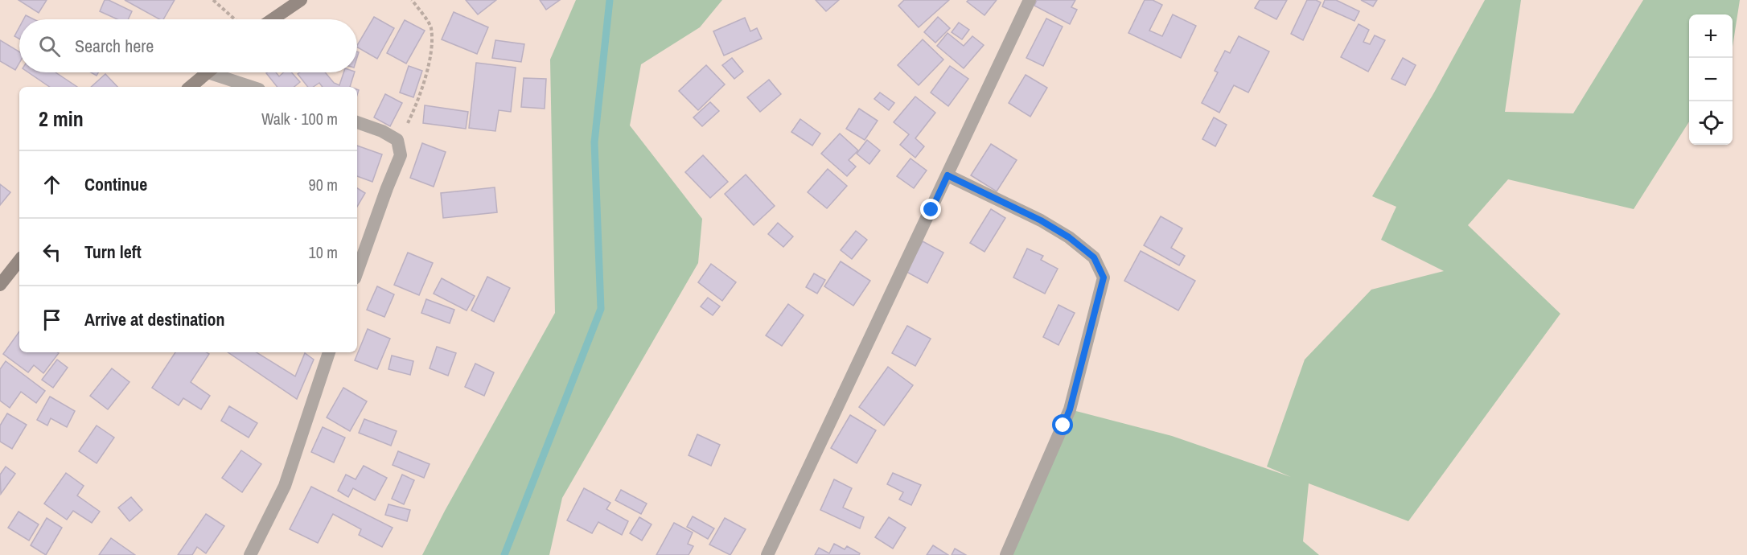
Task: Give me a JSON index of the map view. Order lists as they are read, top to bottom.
{
  "page": {
    "map_buttons": ["+", "−"],
    "search": "Search here",
    "heading": ["2 min", "Walk · 100 m"],
    "list": [
      ["Continue", "90 m"],
      ["Turn left", "10 m"],
      "Arrive at destination"
    ]
  }
}
